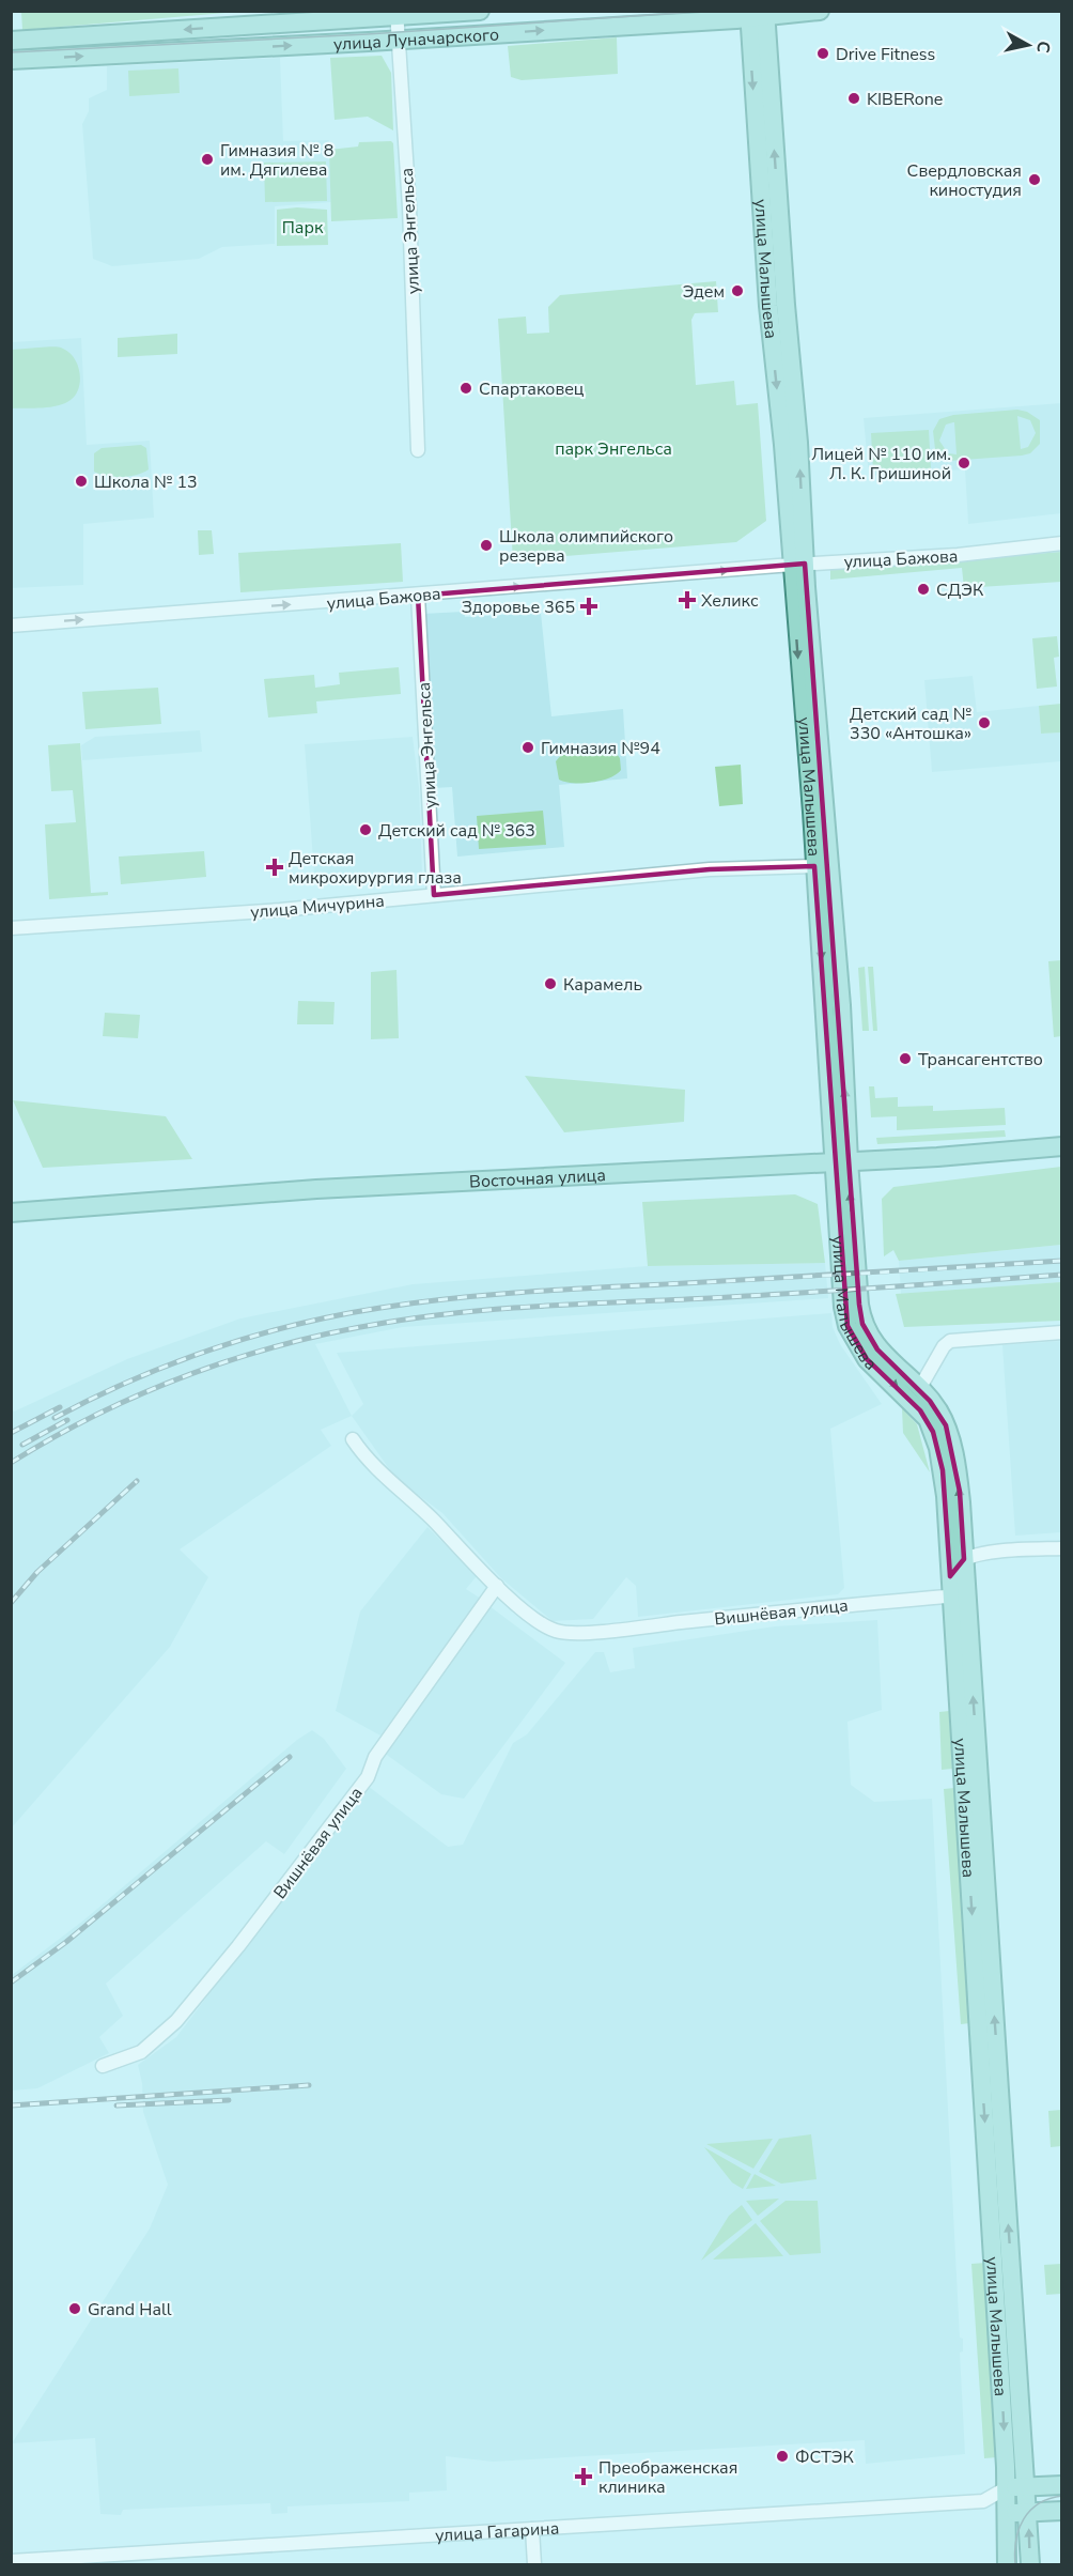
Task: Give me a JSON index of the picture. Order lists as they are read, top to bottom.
{
  "streets": {
    "main road": ["улица Луначарского", "улица Малышева", "Восточная улица"],
    "street": [
      "улица Энгельса",
      "улица Бажова",
      "улица Мичурина",
      "Вишнёвая улица",
      "улица Гагарина"
    ]
  },
  "crossings": [
    ["улица Луначарского", "улица Энгельса"],
    ["улица Луначарского", "улица Малышева"],
    ["улица Энгельса", "улица Бажова"],
    ["улица Энгельса", "улица Мичурина"],
    ["улица Малышева", "улица Бажова"],
    ["улица Малышева", "улица Мичурина"],
    ["улица Малышева", "Восточная улица"],
    ["улица Малышева", "Вишнёвая улица"],
    ["улица Малышева", "улица Гагарина"]
  ],
  "one_way": ["улица Бажова"],
  "parks": ["Парк", "парк Энгельса"],
  "places": {
    "other": [
      "Drive Fitness",
      "KIBERone",
      "Гимназия № 8 им. Дягилева",
      "Свердловская киностудия",
      "Эдем",
      "Спартаковец",
      "Лицей № 110 им. Л. К. Гришиной",
      "Школа № 13",
      "Школа олимпийского резерва",
      "СДЭК",
      "Детский сад № 330 «Антошка»",
      "Гимназия №94",
      "Детский сад № 363",
      "Карамель",
      "Трансагентство",
      "Grand Hall",
      "ФСТЭК"
    ],
    "health": [
      "Хеликс",
      "Здоровье 365",
      "Детская микрохирургия глаза",
      "Преображенская клиника"
    ]
  },
  "north": "right"
}
